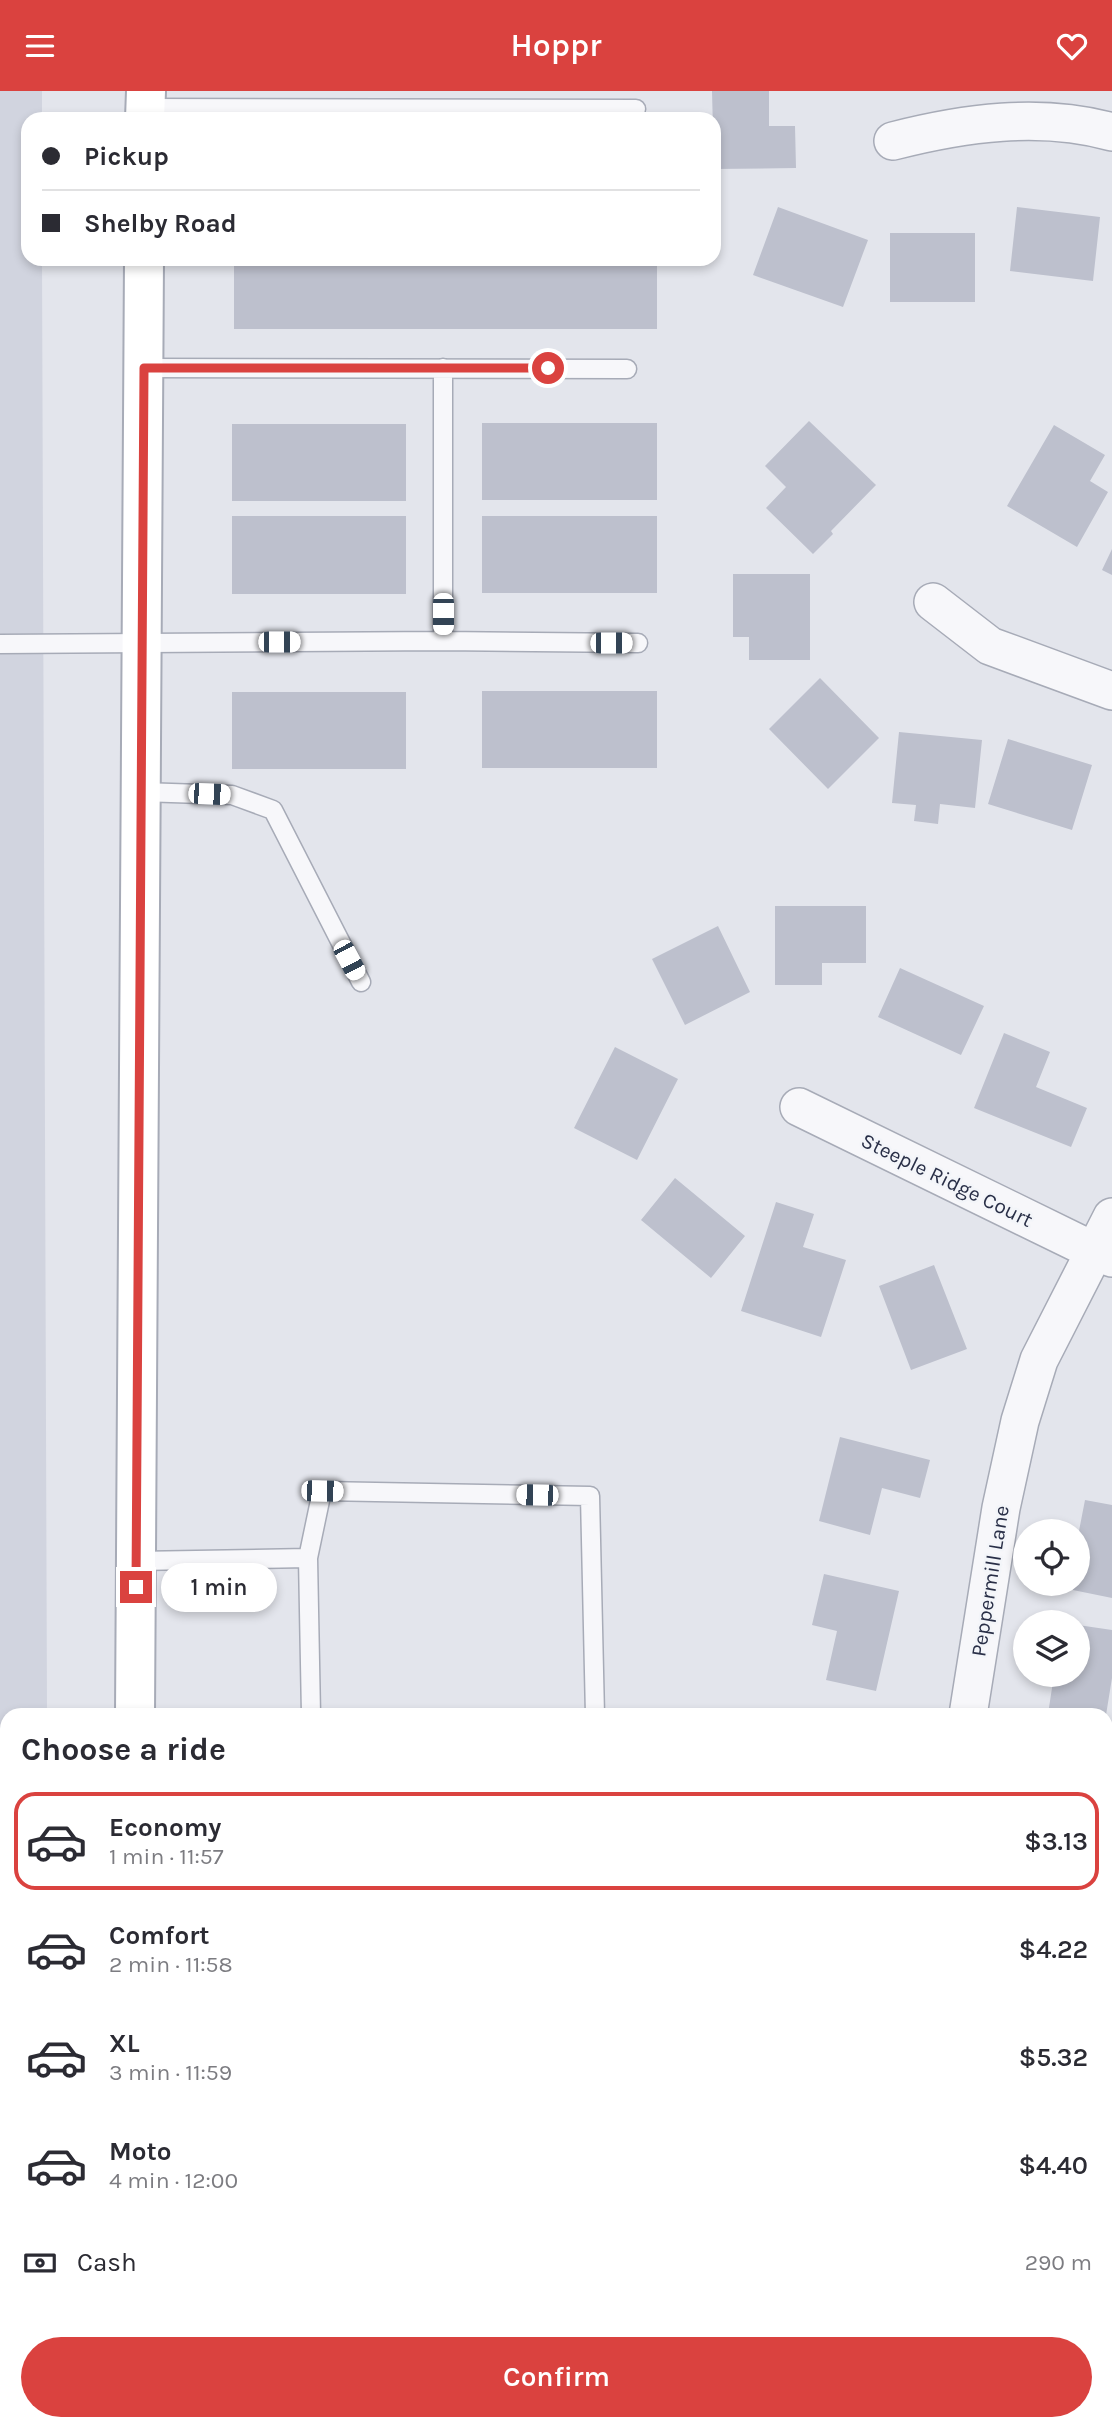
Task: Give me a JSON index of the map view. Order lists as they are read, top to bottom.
{
  "streets": {
    "street": ["Steeple Ridge Court", "Peppermill Lane"]
  },
  "crossings": [
    ["Steeple Ridge Court", "Peppermill Lane"]
  ],
  "page": {
    "header": "Hoppr",
    "banner": ["Pickup", "Shelby Road"],
    "bubble": "1 min",
    "heading": "Choose a ride",
    "list": [
      {
        "name": "Economy",
        "note": "1 min · 11:57",
        "value": "$3.13"
      },
      {
        "name": "Comfort",
        "note": "2 min · 11:58",
        "value": "$4.22"
      },
      {
        "name": "XL",
        "note": "3 min · 11:59",
        "value": "$5.32"
      },
      {
        "name": "Moto",
        "note": "4 min · 12:00",
        "value": "$4.40"
      }
    ],
    "pay": ["Cash", "290 m"],
    "buttons": "Confirm"
  }
}
